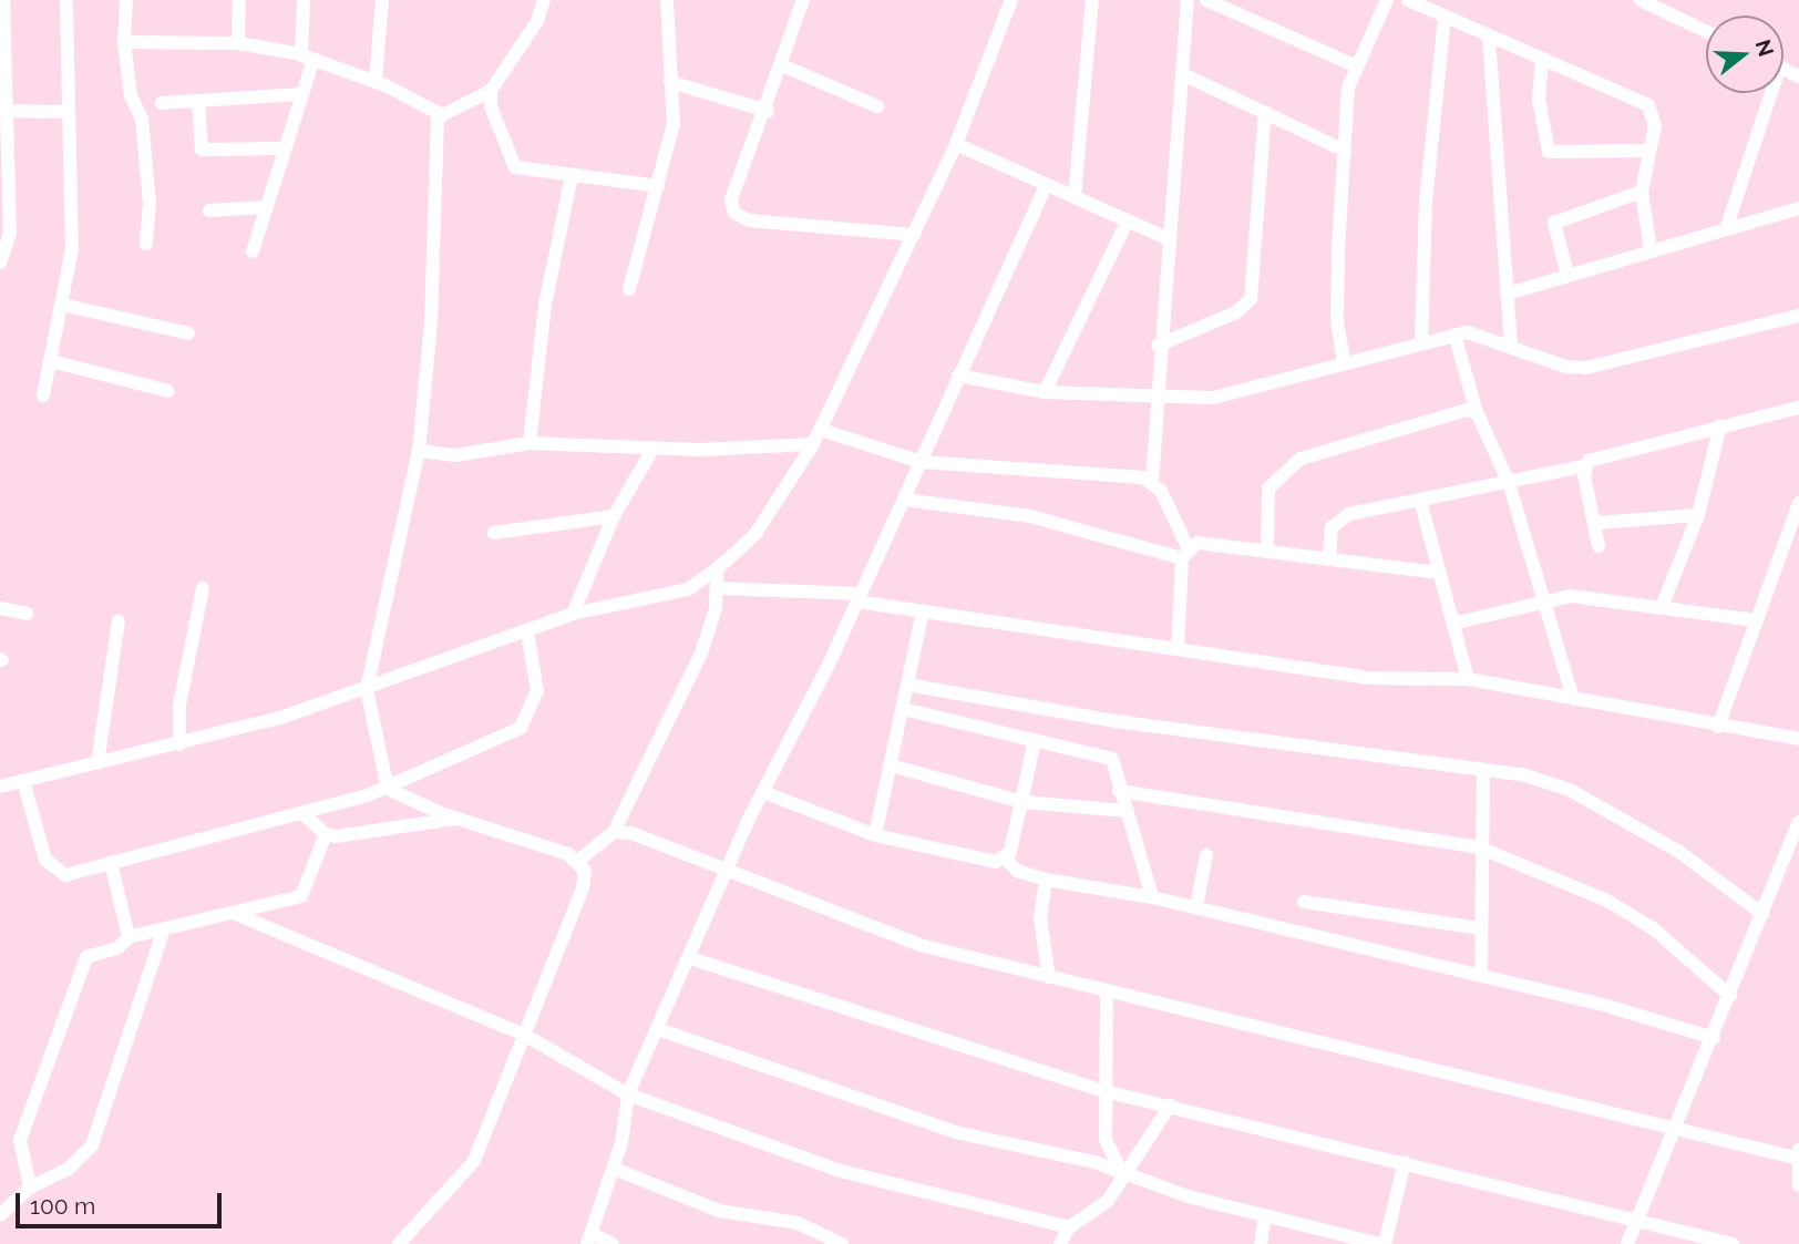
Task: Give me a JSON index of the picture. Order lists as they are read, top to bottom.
{
  "scale_bar": "100 m",
  "north": "right"
}
